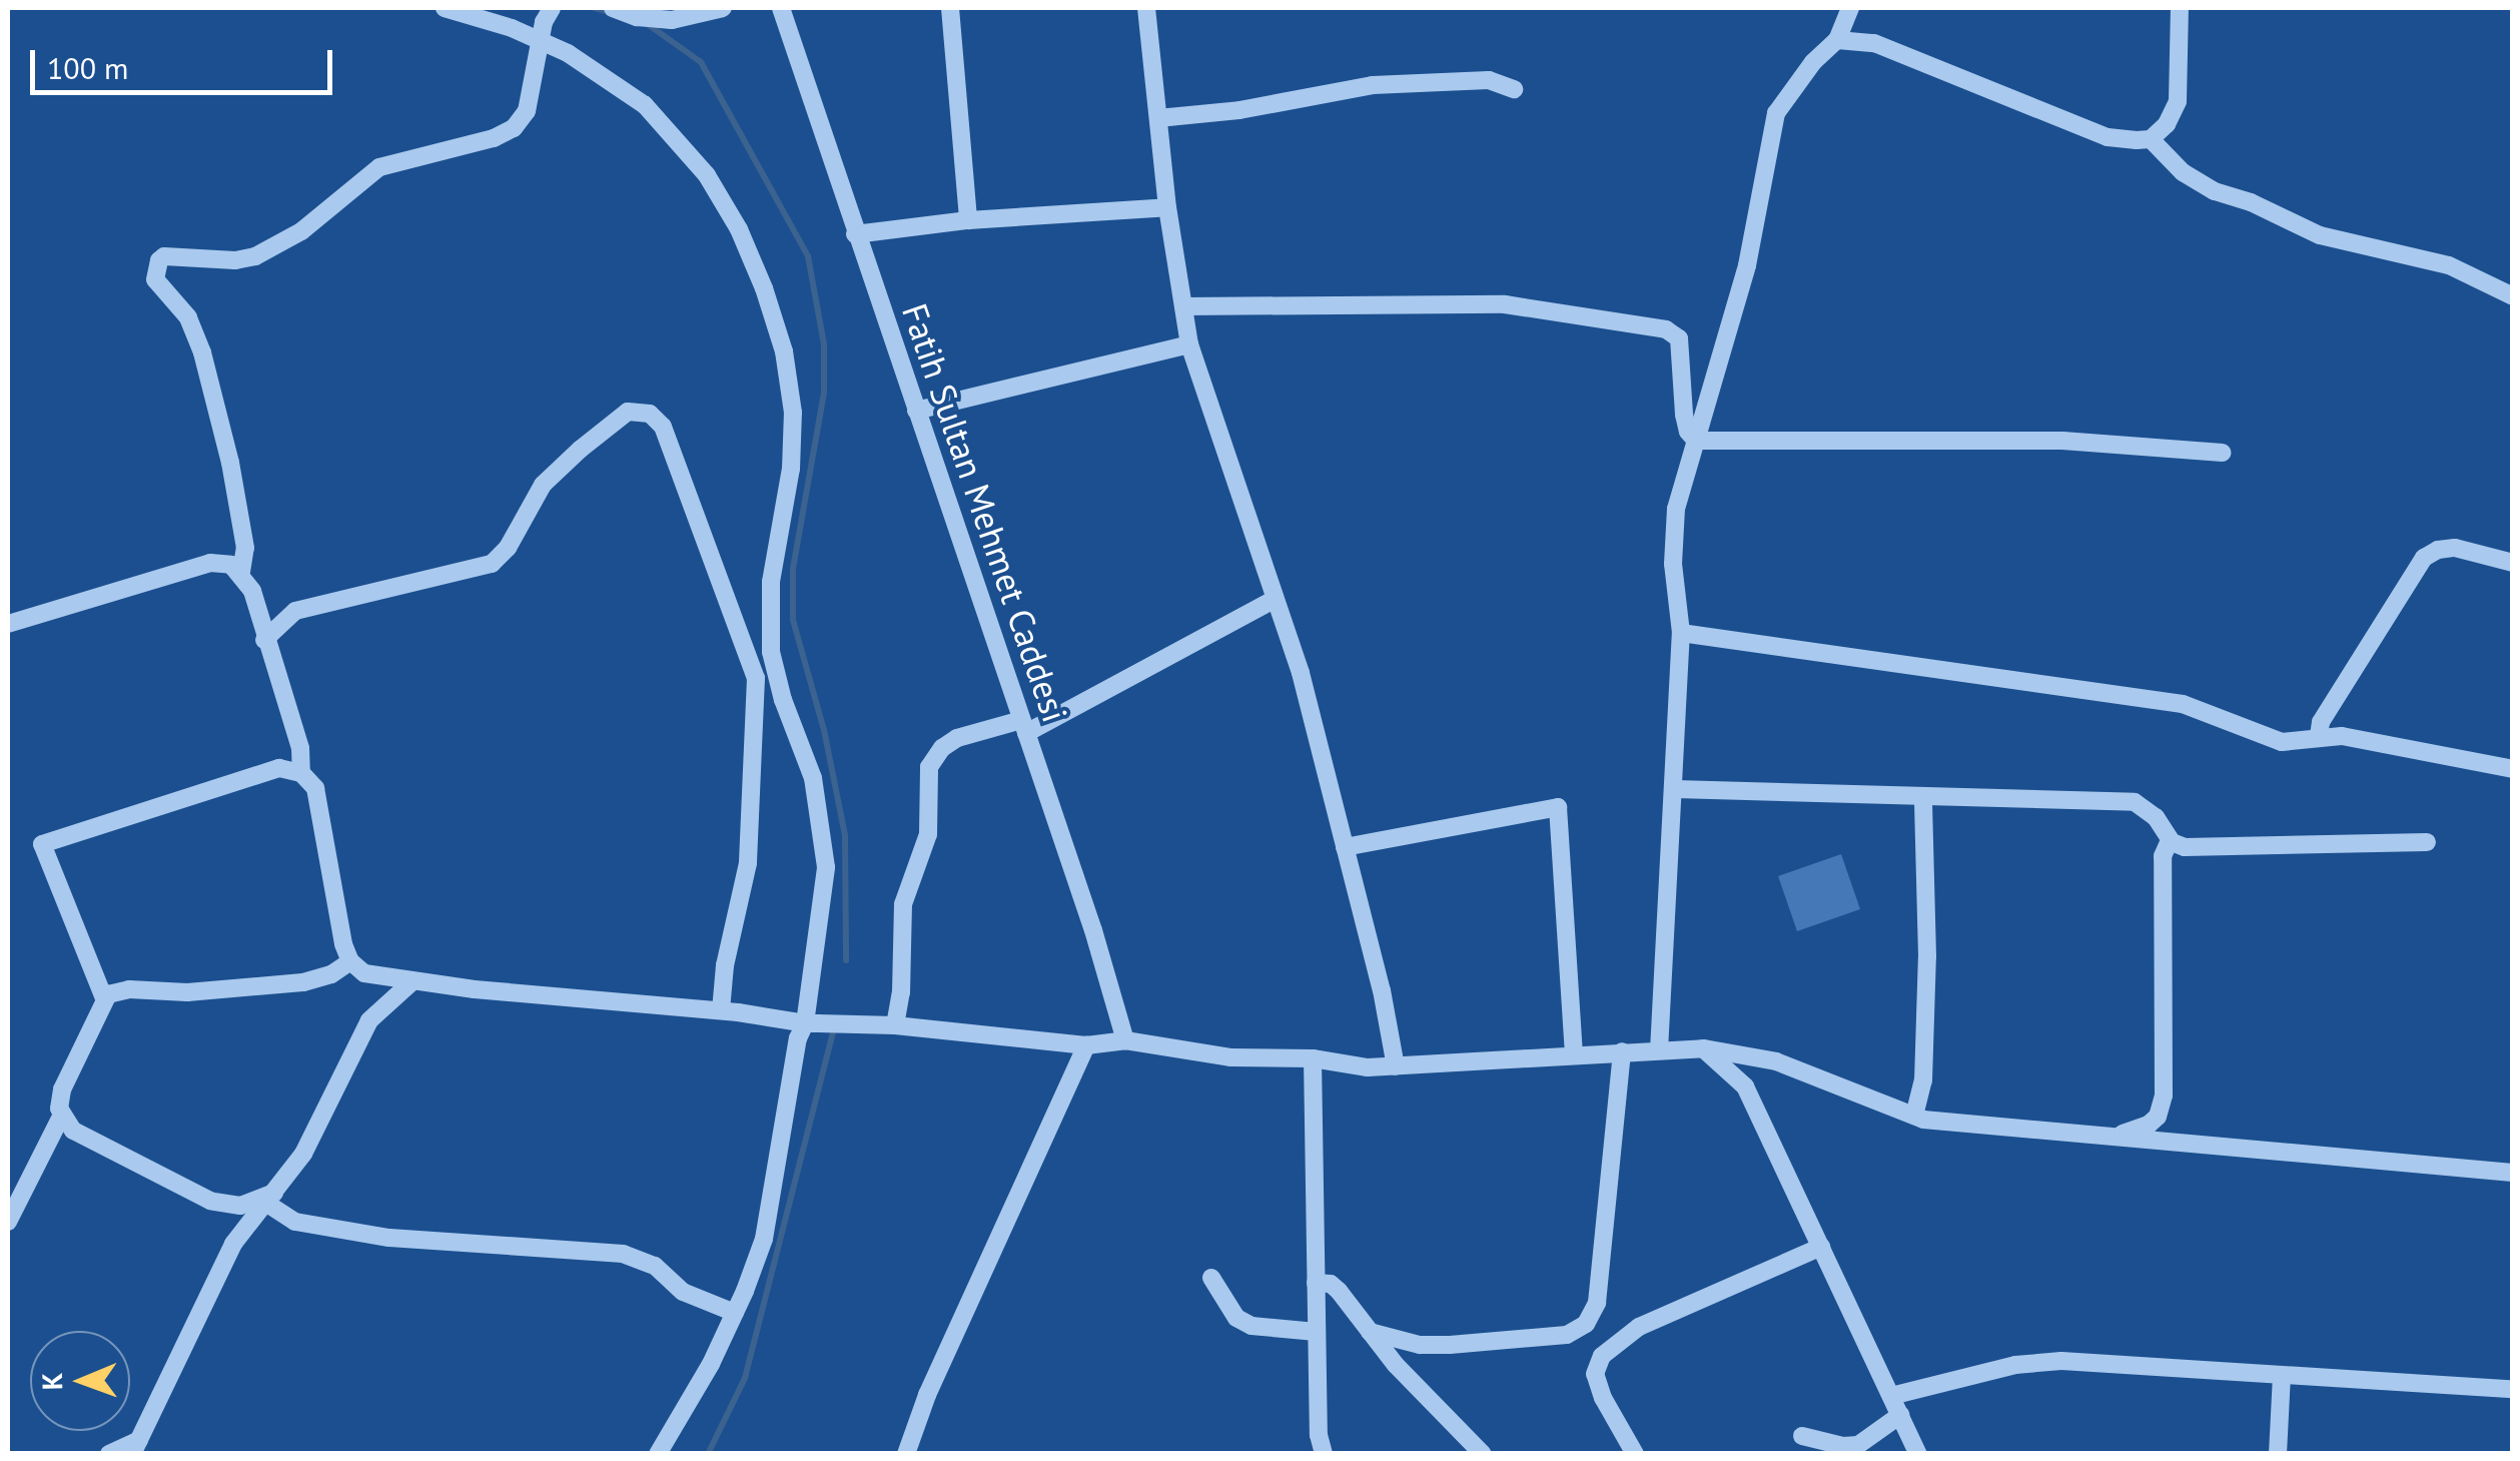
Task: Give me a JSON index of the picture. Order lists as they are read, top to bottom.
{
  "streets": {
    "street": ["Fatih Sultan Mehmet Caddesi"]
  },
  "scale_bar": "100 m",
  "north": "left"
}
